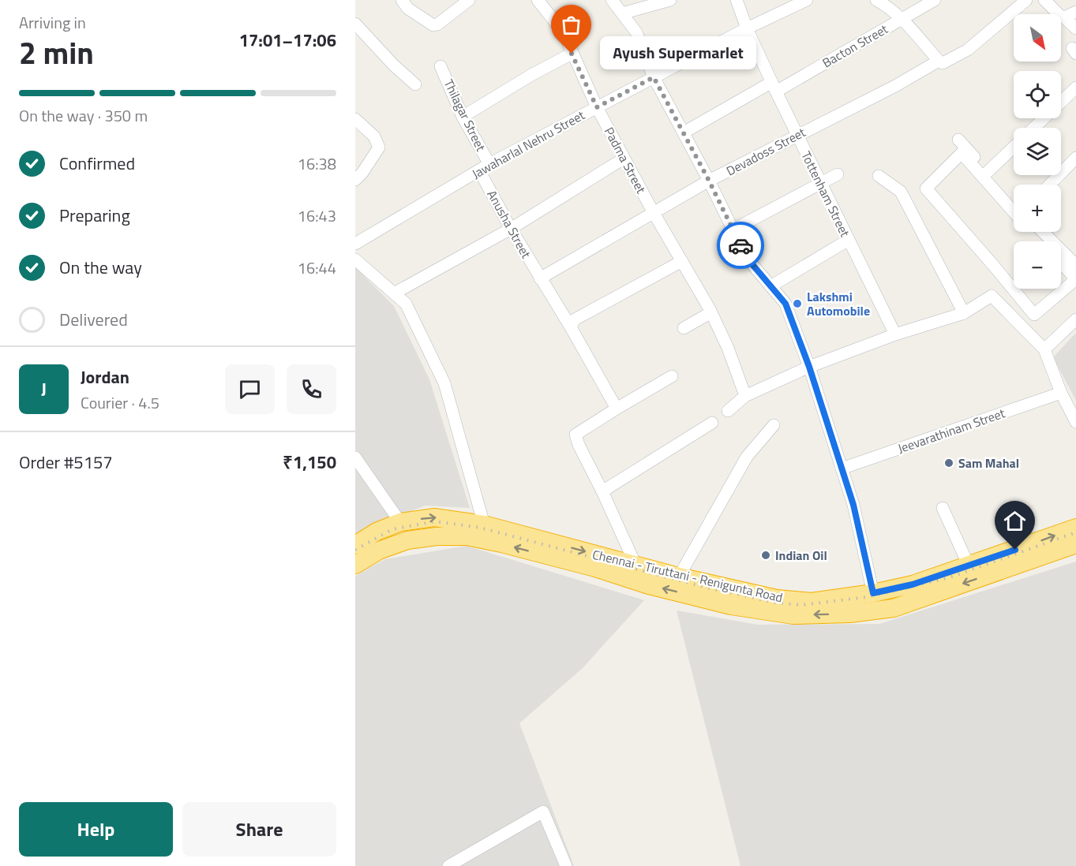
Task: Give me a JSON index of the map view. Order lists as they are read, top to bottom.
{
  "streets": {
    "highway": ["Chennai - Tiruttani - Renigunta Road"],
    "street": [
      "Bacton Street",
      "Thilagar Street",
      "Jawaharlal Nehru Street",
      "Devadoss Street",
      "Padma Street",
      "Tottenham Street",
      "Anusha Street",
      "Jeevarathinam Street"
    ]
  },
  "crossings": [
    ["Bacton Street", "Tottenham Street"],
    ["Thilagar Street", "Jawaharlal Nehru Street"],
    ["Thilagar Street", "Anusha Street"],
    ["Jawaharlal Nehru Street", "Padma Street"],
    ["Jawaharlal Nehru Street", "Tottenham Street"],
    ["Jawaharlal Nehru Street", "Anusha Street"],
    ["Devadoss Street", "Padma Street"],
    ["Devadoss Street", "Tottenham Street"],
    ["Devadoss Street", "Anusha Street"]
  ],
  "places": [
    "Ayush Supermarlet",
    "Lakshmi Automobile",
    "Sam Mahal",
    "Indian Oil"
  ],
  "north": "bottom right",
  "page": {
    "heading": ["2 min", "Arriving in", "17:01–17:06"],
    "panel": [
      "Jordan",
      "Courier · 4.5",
      "Order #5157",
      "₹1,150"
    ],
    "map_buttons": ["+", "−"],
    "bubble": "Ayush Supermarlet",
    "bar": "On the way · 350 m",
    "list": [
      ["Confirmed", "16:38"],
      ["Preparing", "16:43"],
      ["On the way", "16:44"],
      "Delivered"
    ],
    "round": "J",
    "buttons": ["Help", "Share"]
  }
}
